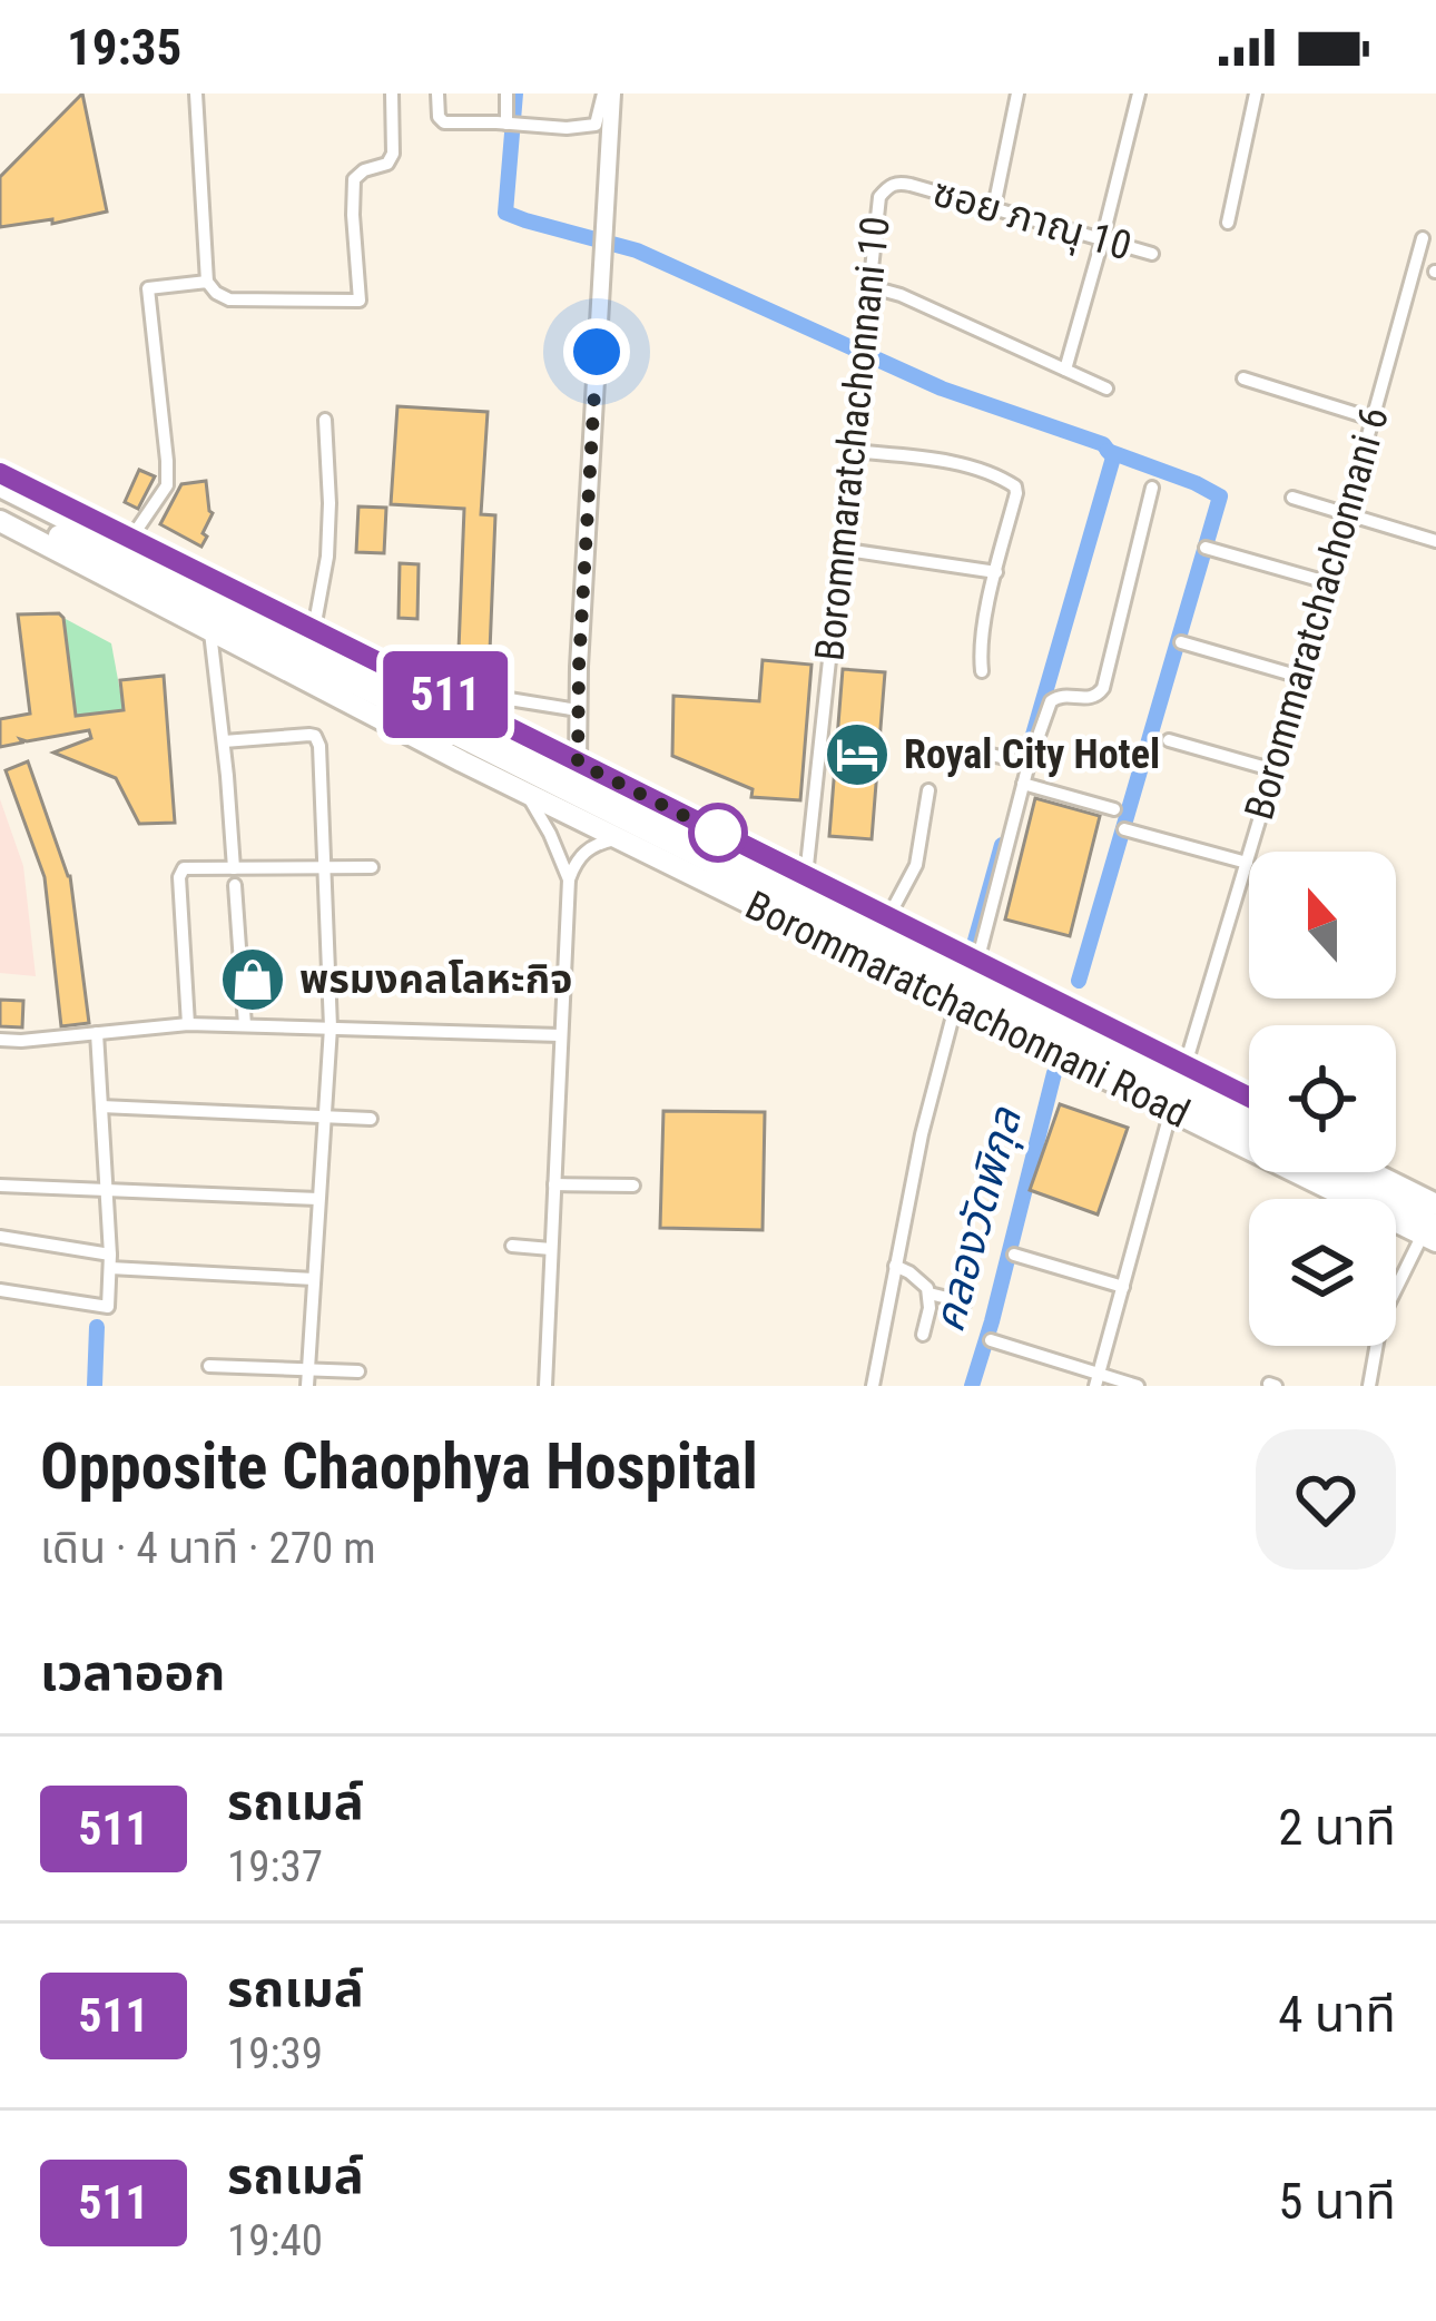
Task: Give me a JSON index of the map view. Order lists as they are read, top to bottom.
{
  "streets": {
    "main road": ["Borommaratchachonnani Road"],
    "street": ["ซอย ภาณุ 10", "Borommaratchachonnani 10", "Borommaratchachonnani 6"]
  },
  "crossings": [
    ["ซอย ภาณุ 10", "Borommaratchachonnani 10"],
    ["Borommaratchachonnani 10", "Borommaratchachonnani Road"],
    ["Borommaratchachonnani 6", "Borommaratchachonnani Road"]
  ],
  "water": ["คลองวัดพิกุล"],
  "places": {
    "hotel": ["Royal City Hotel"],
    "shop": ["พรมงคลโลหะกิจ"]
  },
  "lines": ["bus line 511"],
  "north": "top",
  "page": {
    "status": "19:35",
    "on_map": "511",
    "heading": [
      ["Opposite Chaophya Hospital", "เดิน · 4 นาที · 270 m"],
      "เวลาออก"
    ],
    "list": [
      {
        "mark": "511",
        "name": "รถเมล์",
        "note": "19:37",
        "value": "2 นาที"
      },
      {
        "mark": "511",
        "name": "รถเมล์",
        "note": "19:39",
        "value": "4 นาที"
      },
      {
        "mark": "511",
        "name": "รถเมล์",
        "note": "19:40",
        "value": "5 นาที"
      }
    ]
  }
}
